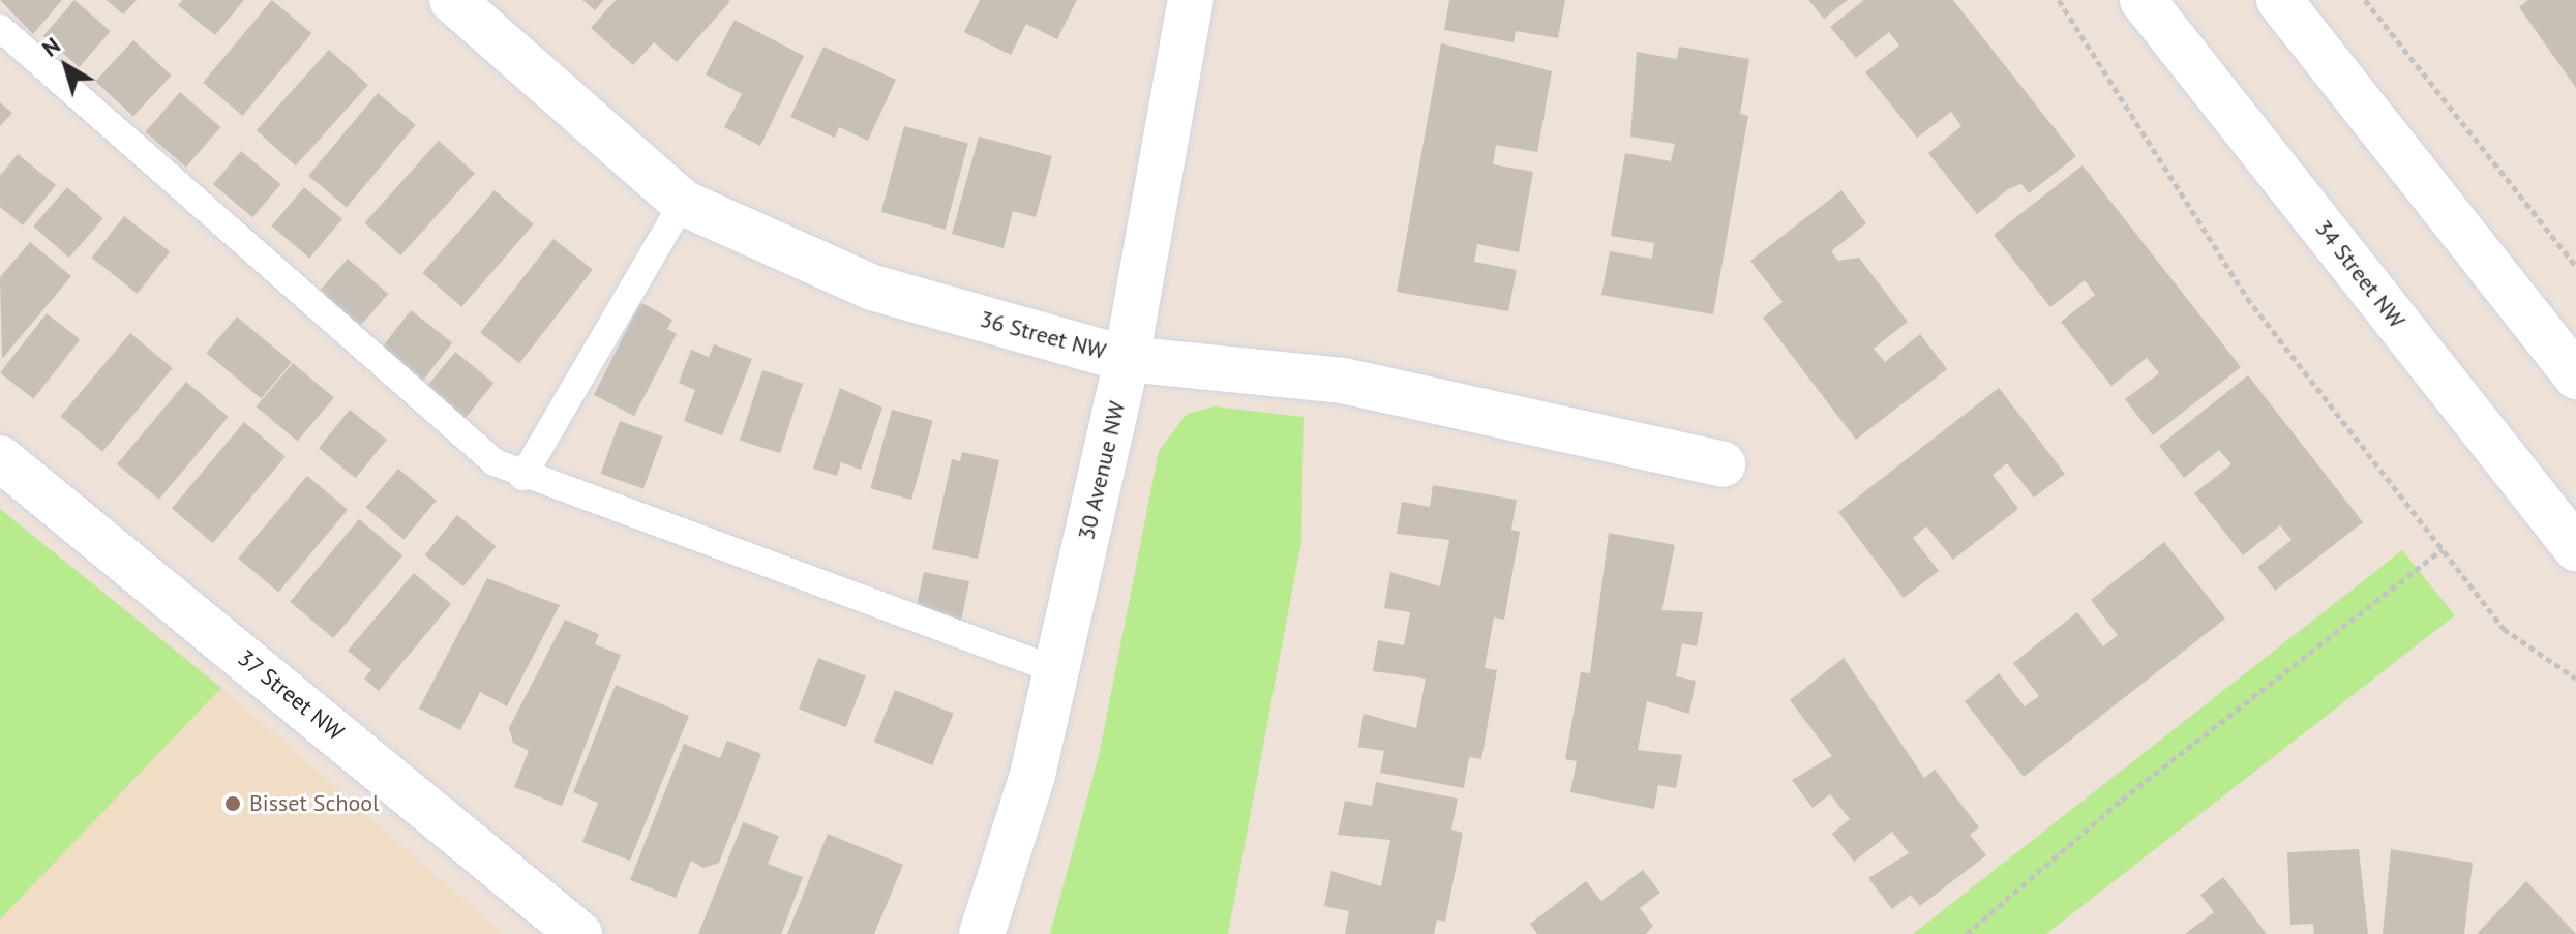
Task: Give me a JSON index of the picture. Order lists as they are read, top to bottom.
{
  "streets": {
    "street": [
      "34 Street NW",
      "36 Street NW",
      "30 Avenue NW",
      "37 Street NW"
    ]
  },
  "crossings": [
    ["36 Street NW", "30 Avenue NW"]
  ],
  "places": ["Bisset School"],
  "north": "top left"
}
